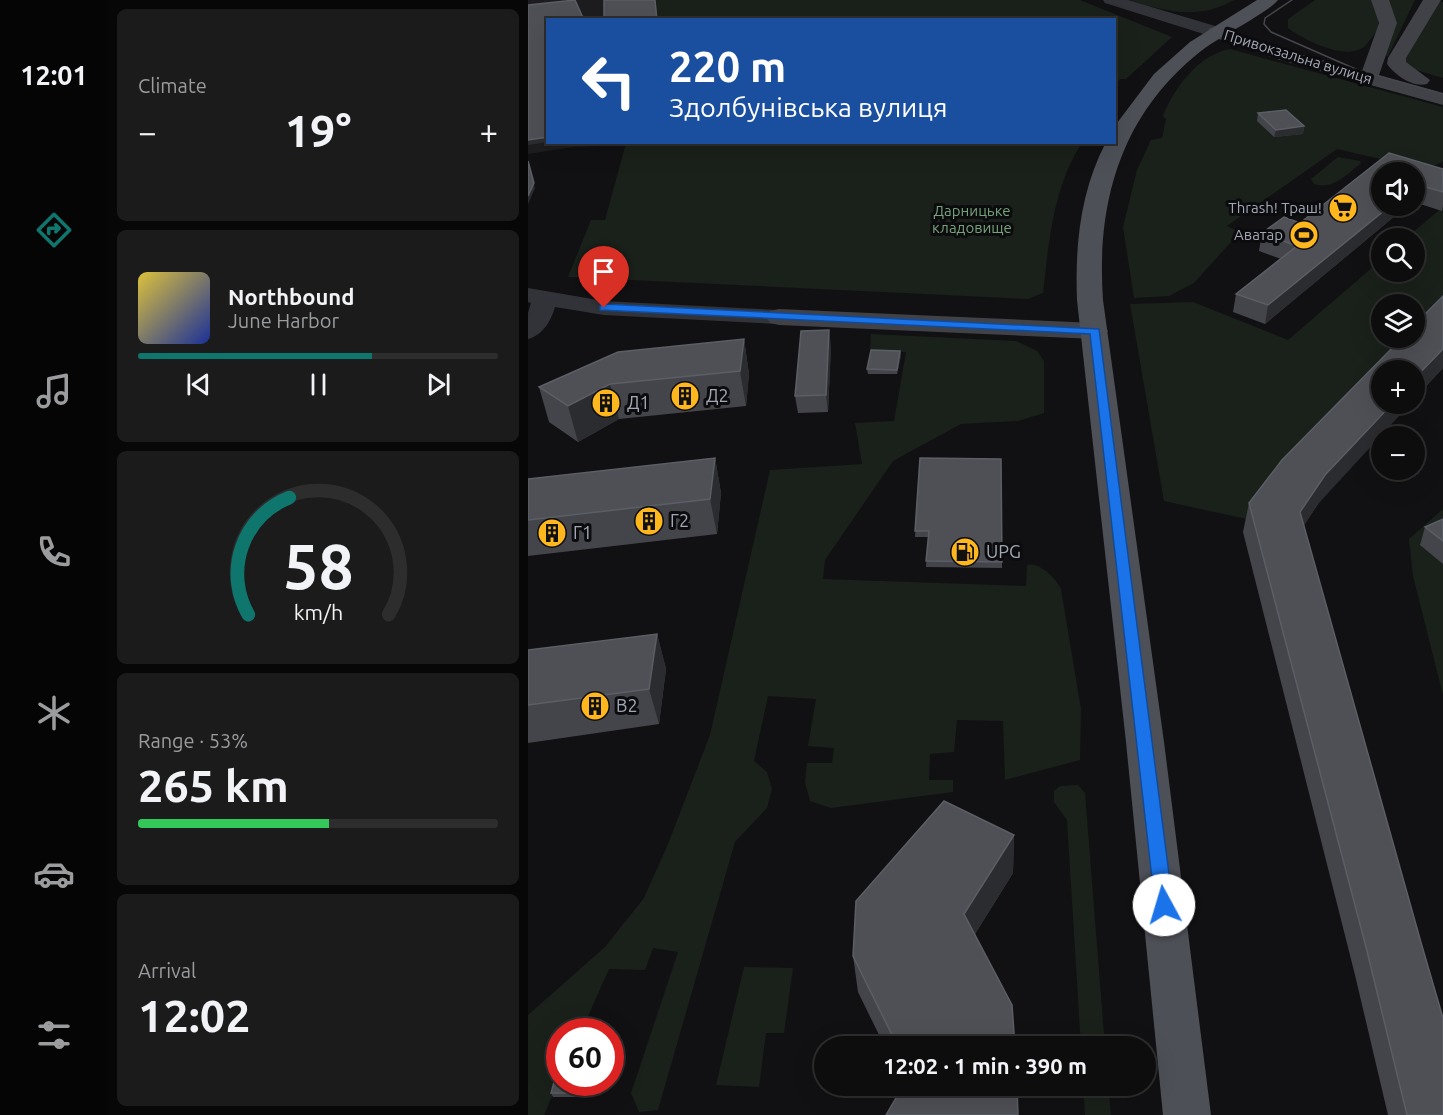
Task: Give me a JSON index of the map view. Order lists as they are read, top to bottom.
{
  "streets": {
    "main road": ["Привокзальна вулиця"]
  },
  "parks": ["Дарницьке кладовище"],
  "places": {
    "supermarket": ["Thrash! Траш!"],
    "sports": ["Аватар"],
    "building": [
      "Д2",
      "Д1",
      "Г2",
      "Г1",
      "В2"
    ],
    "fuel station": ["UPG"]
  },
  "page": {
    "tabs": "12:01",
    "tile": [
      "Climate",
      ["Range · 53%", "265 km"],
      ["Arrival", "12:02"]
    ],
    "turn": ["220 m", "Здолбунівська вулиця"],
    "heat": ["−", "19°", "+"],
    "map_buttons": ["+", "−"],
    "song": ["Northbound", "June Harbor"],
    "limit": "60",
    "trip": "12:02 · 1 min · 390 m",
    "gauge": ["58", "km/h"]
  }
}
